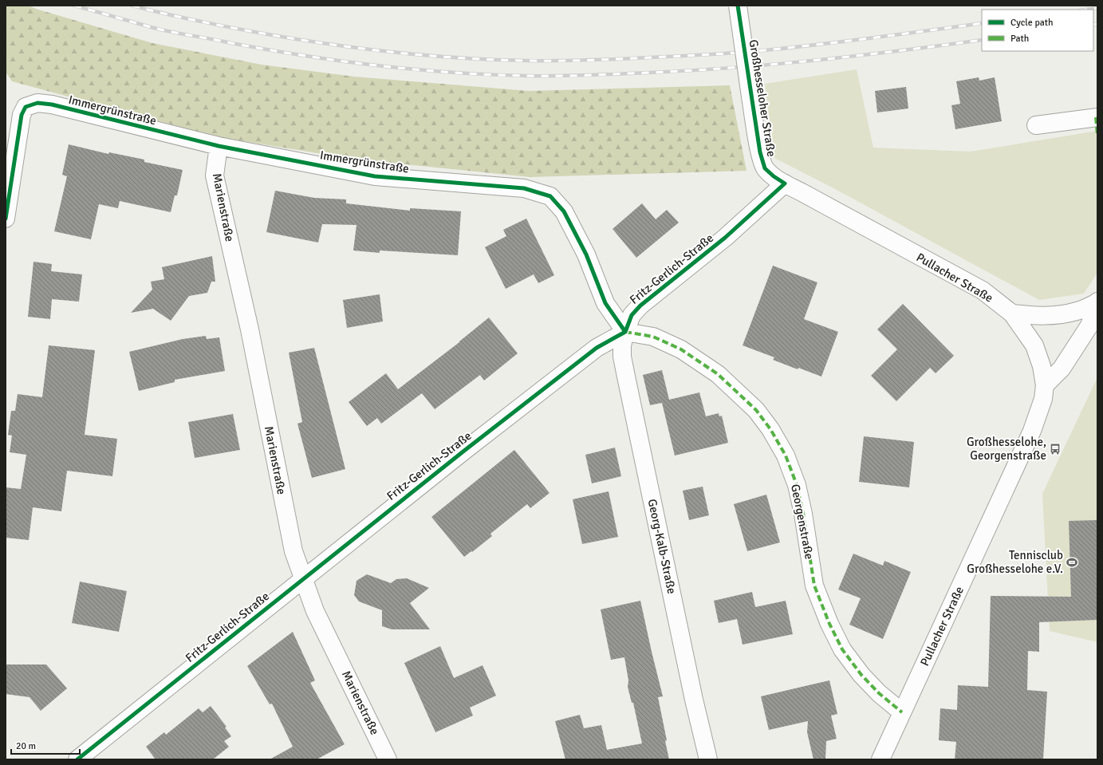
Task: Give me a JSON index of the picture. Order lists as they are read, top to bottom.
{
  "streets": {
    "street": [
      "Großhesseloher Straße",
      "Immergrünstraße",
      "Marienstraße",
      "Fritz-Gerlich-Straße",
      "Pullacher Straße",
      "Georgenstraße",
      "Georg-Kalb-Straße"
    ]
  },
  "crossings": [
    ["Großhesseloher Straße", "Fritz-Gerlich-Straße"],
    ["Großhesseloher Straße", "Pullacher Straße"],
    ["Immergrünstraße", "Marienstraße"],
    ["Immergrünstraße", "Fritz-Gerlich-Straße"],
    ["Immergrünstraße", "Georgenstraße"],
    ["Immergrünstraße", "Georg-Kalb-Straße"],
    ["Marienstraße", "Fritz-Gerlich-Straße"],
    ["Fritz-Gerlich-Straße", "Pullacher Straße"],
    ["Fritz-Gerlich-Straße", "Georgenstraße"],
    ["Fritz-Gerlich-Straße", "Georg-Kalb-Straße"],
    ["Pullacher Straße", "Georgenstraße"],
    ["Georgenstraße", "Georg-Kalb-Straße"]
  ],
  "places": {
    "bus stop": ["Großhesselohe, Georgenstraße"],
    "sports": ["Tennisclub Großhesselohe e.V."]
  },
  "legend": ["Cycle path", "Path"],
  "scale_bar": "20 m"
}
